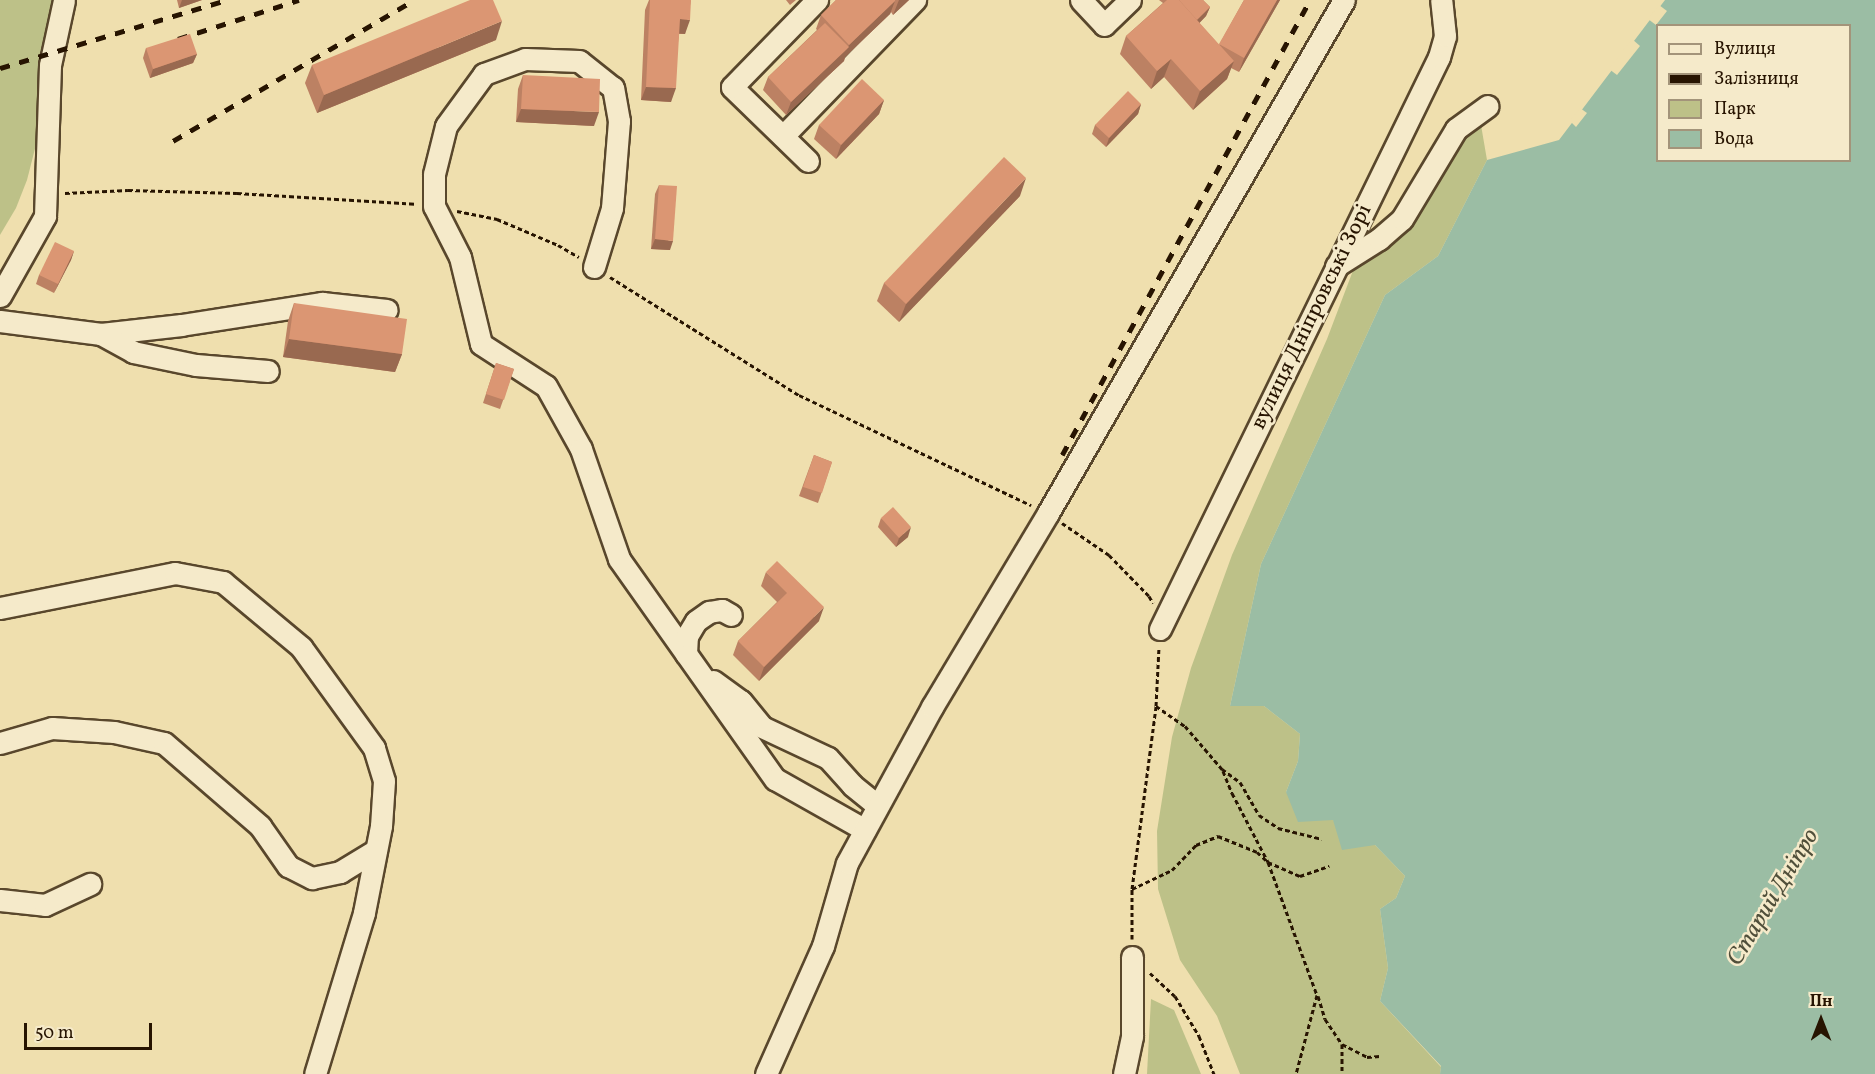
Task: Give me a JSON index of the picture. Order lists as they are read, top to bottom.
{
  "streets": {
    "street": ["вулиця Дніпровські Зорі"]
  },
  "water": ["Старий Дніпро"],
  "legend": [
    "Вулиця",
    "Залізниця",
    "Парк",
    "Вода"
  ],
  "scale_bar": "50 m",
  "north": "top"
}
